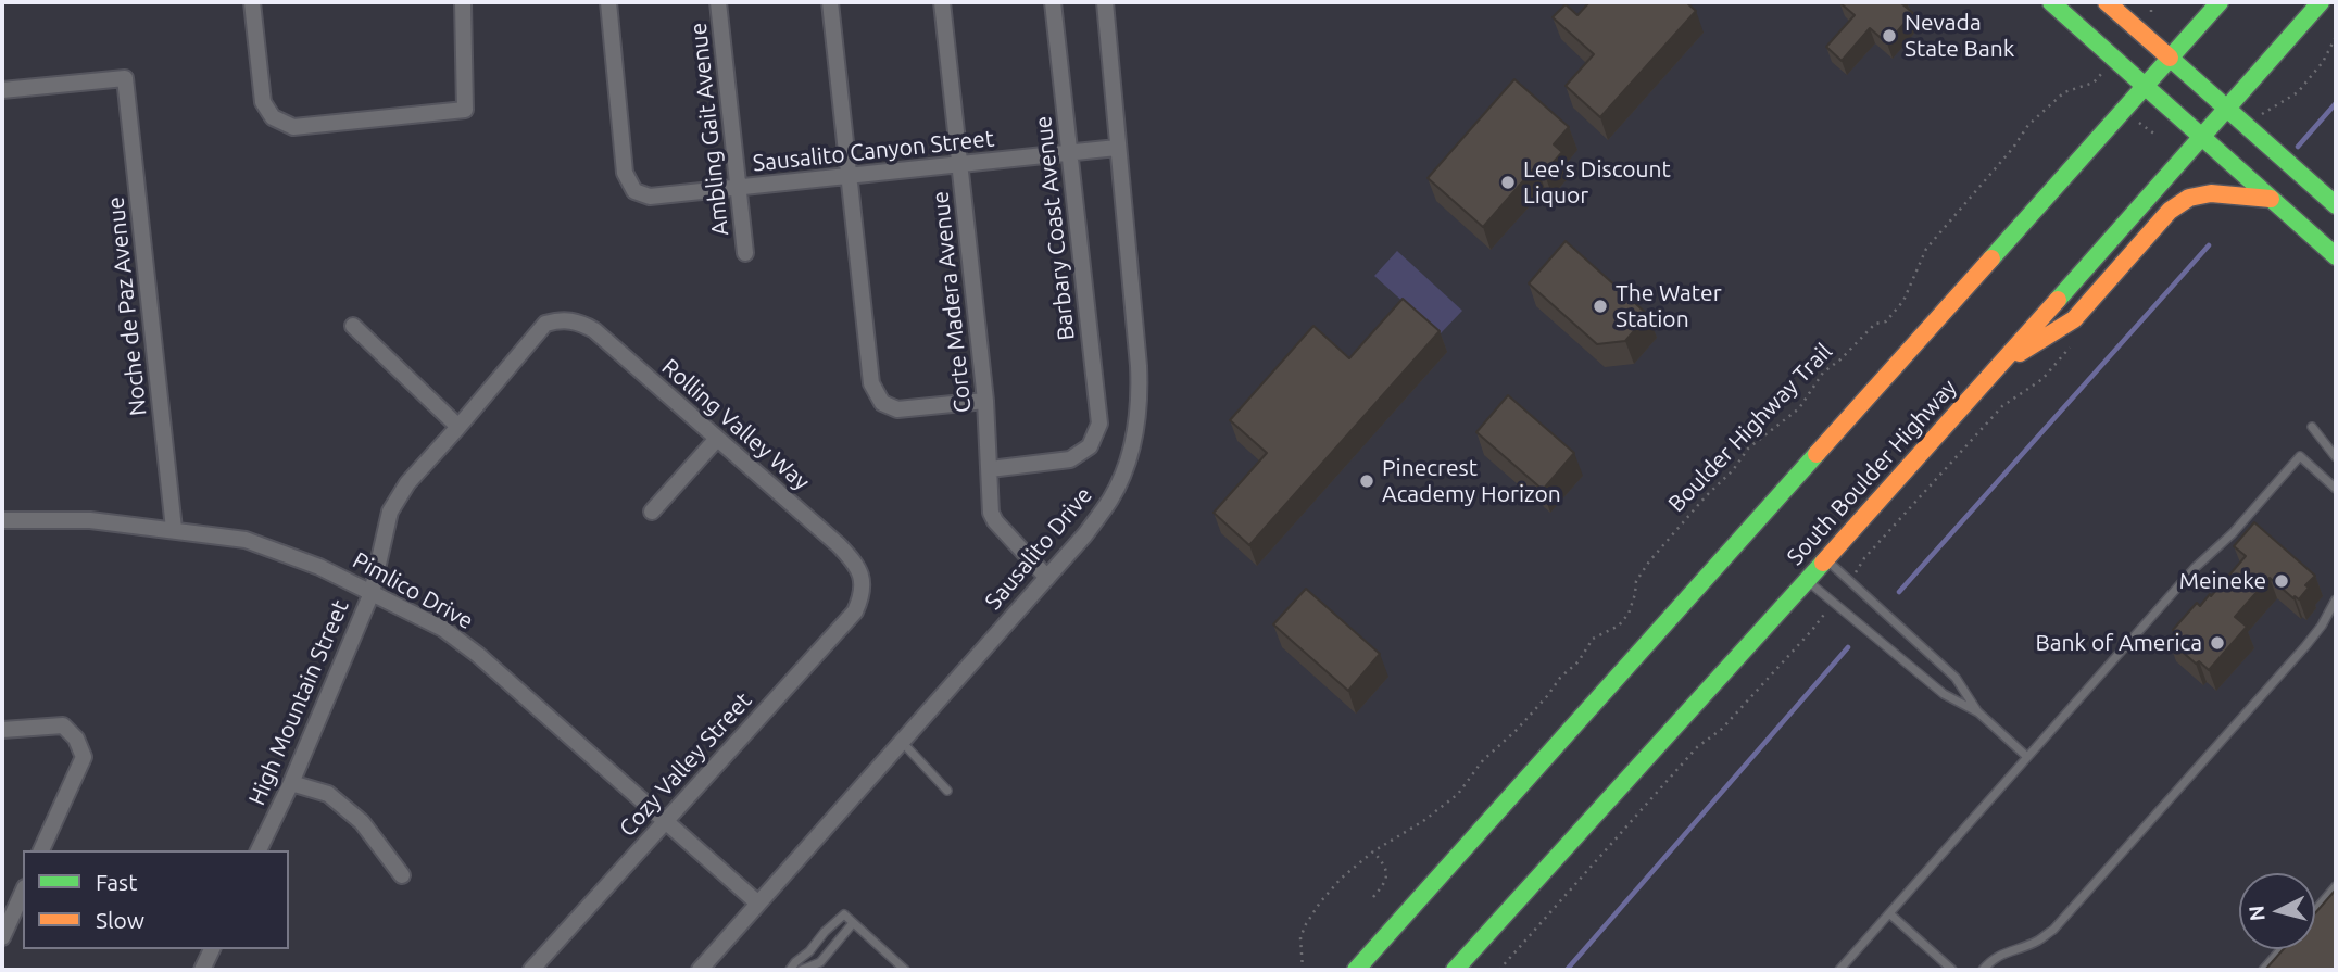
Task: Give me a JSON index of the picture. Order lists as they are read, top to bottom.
{
  "streets": {
    "main road": ["South Boulder Highway"],
    "street": [
      "Ambling Gait Avenue",
      "Sausalito Canyon Street",
      "Barbary Coast Avenue",
      "Corte Madera Avenue",
      "Noche de Paz Avenue",
      "Rolling Valley Way",
      "Sausalito Drive",
      "Pimlico Drive",
      "High Mountain Street",
      "Cozy Valley Street"
    ],
    "path": ["Boulder Highway Trail"]
  },
  "crossings": [
    ["Ambling Gait Avenue", "Sausalito Canyon Street"],
    ["Sausalito Canyon Street", "Barbary Coast Avenue"],
    ["Sausalito Canyon Street", "Corte Madera Avenue"],
    ["Sausalito Canyon Street", "Sausalito Drive"],
    ["Barbary Coast Avenue", "Corte Madera Avenue"],
    ["Corte Madera Avenue", "Sausalito Drive"],
    ["Noche de Paz Avenue", "Pimlico Drive"],
    ["Rolling Valley Way", "High Mountain Street"],
    ["Rolling Valley Way", "Cozy Valley Street"],
    ["Sausalito Drive", "Pimlico Drive"],
    ["Pimlico Drive", "High Mountain Street"],
    ["Pimlico Drive", "Cozy Valley Street"]
  ],
  "places": [
    "Nevada State Bank",
    "Lee's Discount Liquor",
    "The Water Station",
    "Pinecrest Academy Horizon",
    "Meineke",
    "Bank of America"
  ],
  "legend": ["Fast", "Slow"],
  "north": "left"
}
